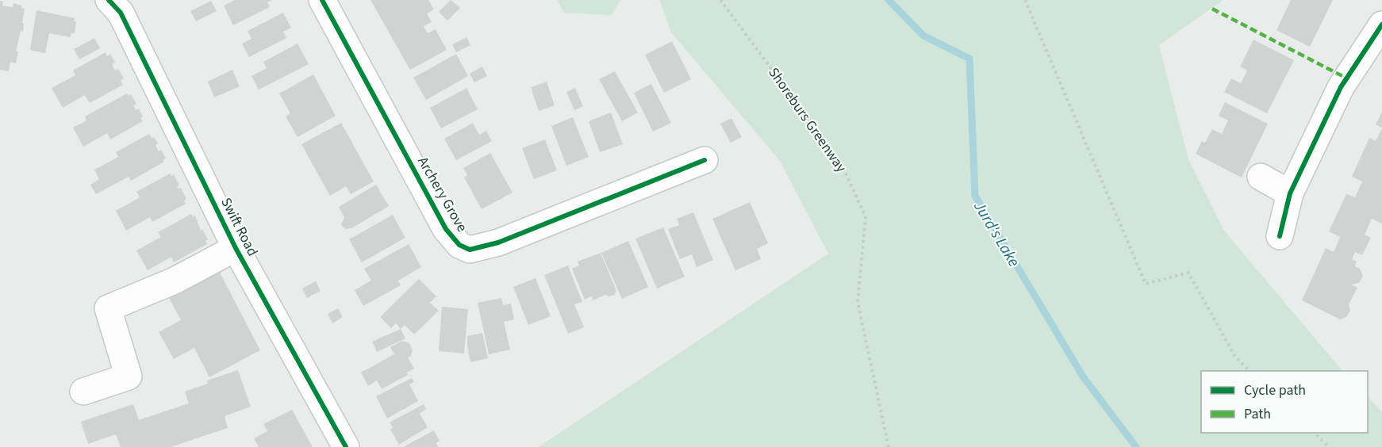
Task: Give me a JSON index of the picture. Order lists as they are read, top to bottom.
{
  "streets": {
    "street": ["Archery Grove", "Swift Road"],
    "path": ["Shoreburs Greenway"]
  },
  "water": ["Jurd's Lake"],
  "legend": ["Cycle path", "Path"]
}
